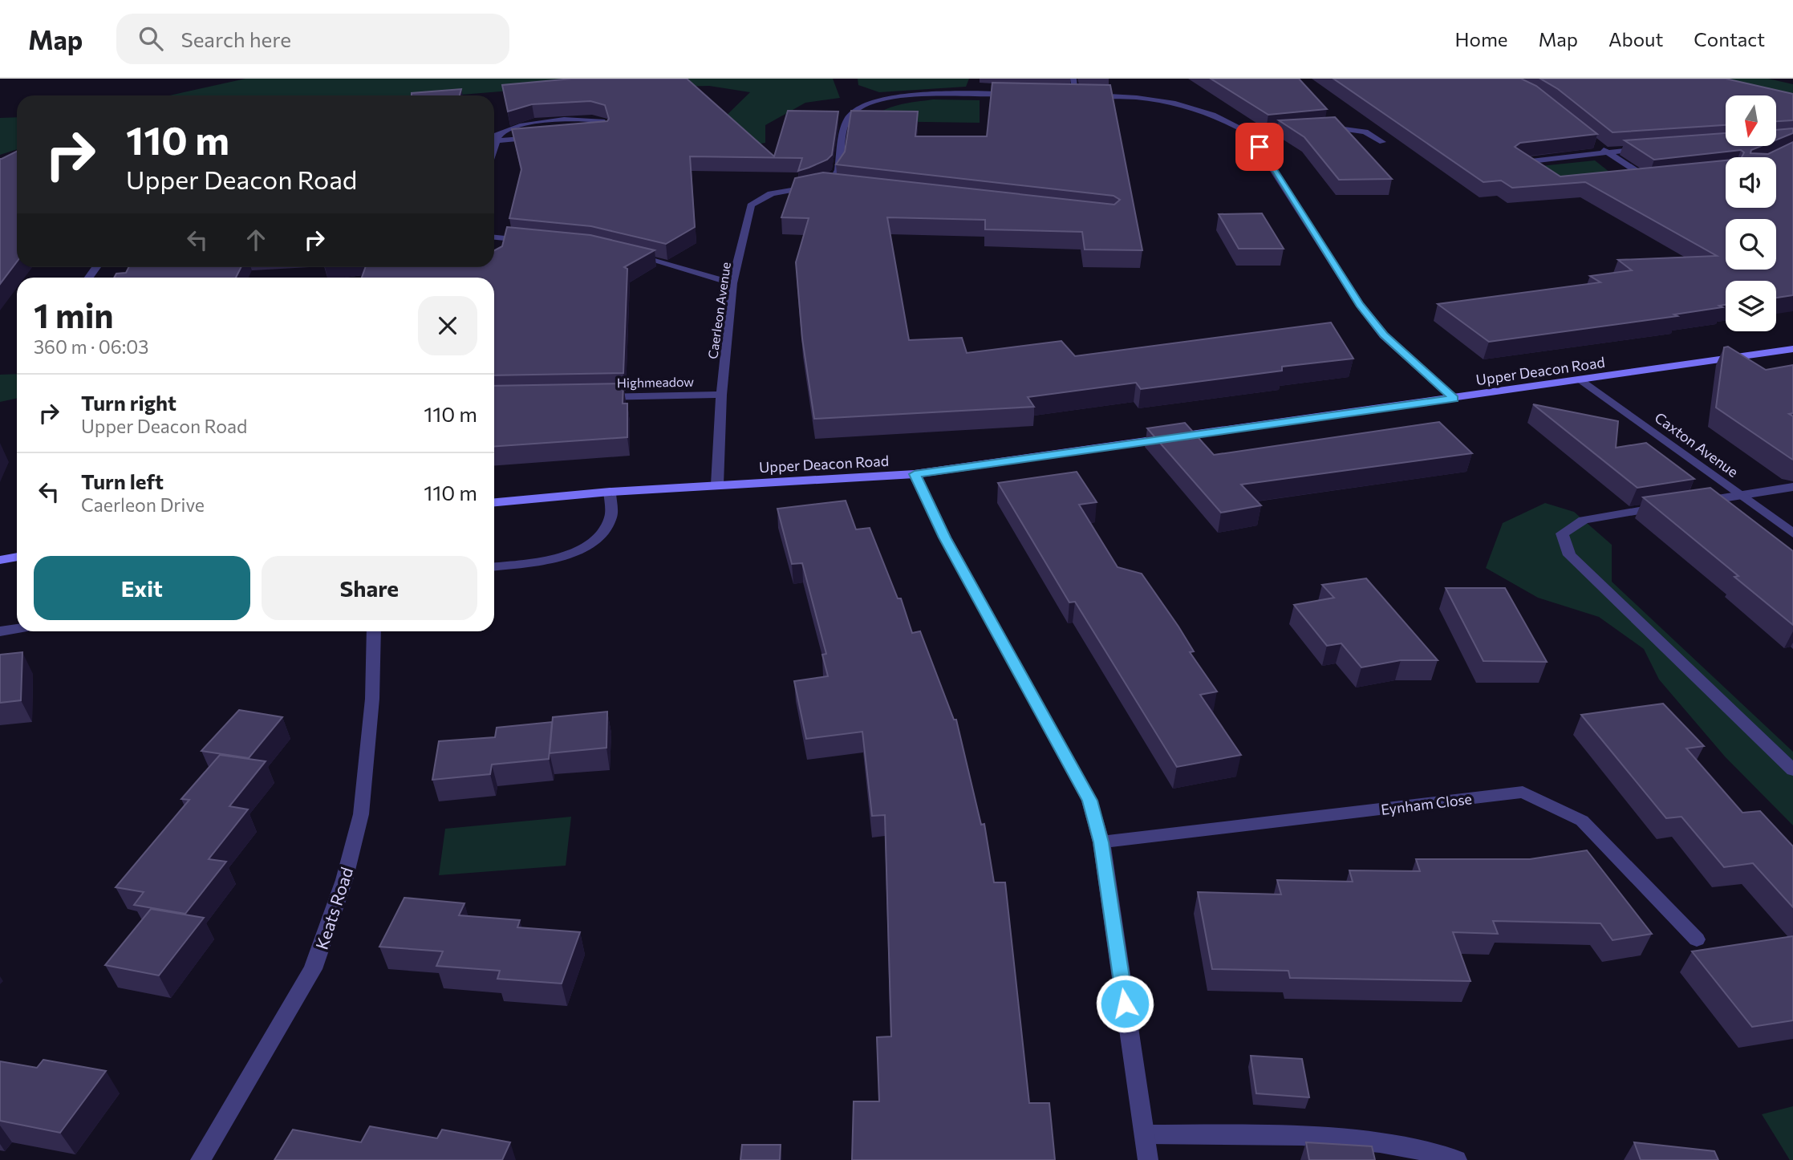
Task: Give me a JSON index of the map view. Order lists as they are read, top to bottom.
{
  "streets": {
    "street": [
      "Caerleon Avenue",
      "Upper Deacon Road",
      "Highmeadow",
      "Caxton Avenue",
      "Eynham Close",
      "Keats Road"
    ]
  },
  "crossings": [
    ["Caerleon Avenue", "Upper Deacon Road"],
    ["Caerleon Avenue", "Highmeadow"],
    ["Upper Deacon Road", "Caxton Avenue"]
  ],
  "north": "bottom",
  "page": {
    "header": "Map",
    "search": "Search here",
    "nav": [
      "Home",
      "Map",
      "About",
      "Contact"
    ],
    "turn": ["110 m", "Upper Deacon Road"],
    "heading": ["1 min", "360 m · 06:03"],
    "list": [
      {
        "name": "Turn right",
        "note": "Upper Deacon Road",
        "value": "110 m"
      },
      {
        "name": "Turn left",
        "note": "Caerleon Drive",
        "value": "110 m"
      }
    ],
    "buttons": ["Exit", "Share"]
  }
}
